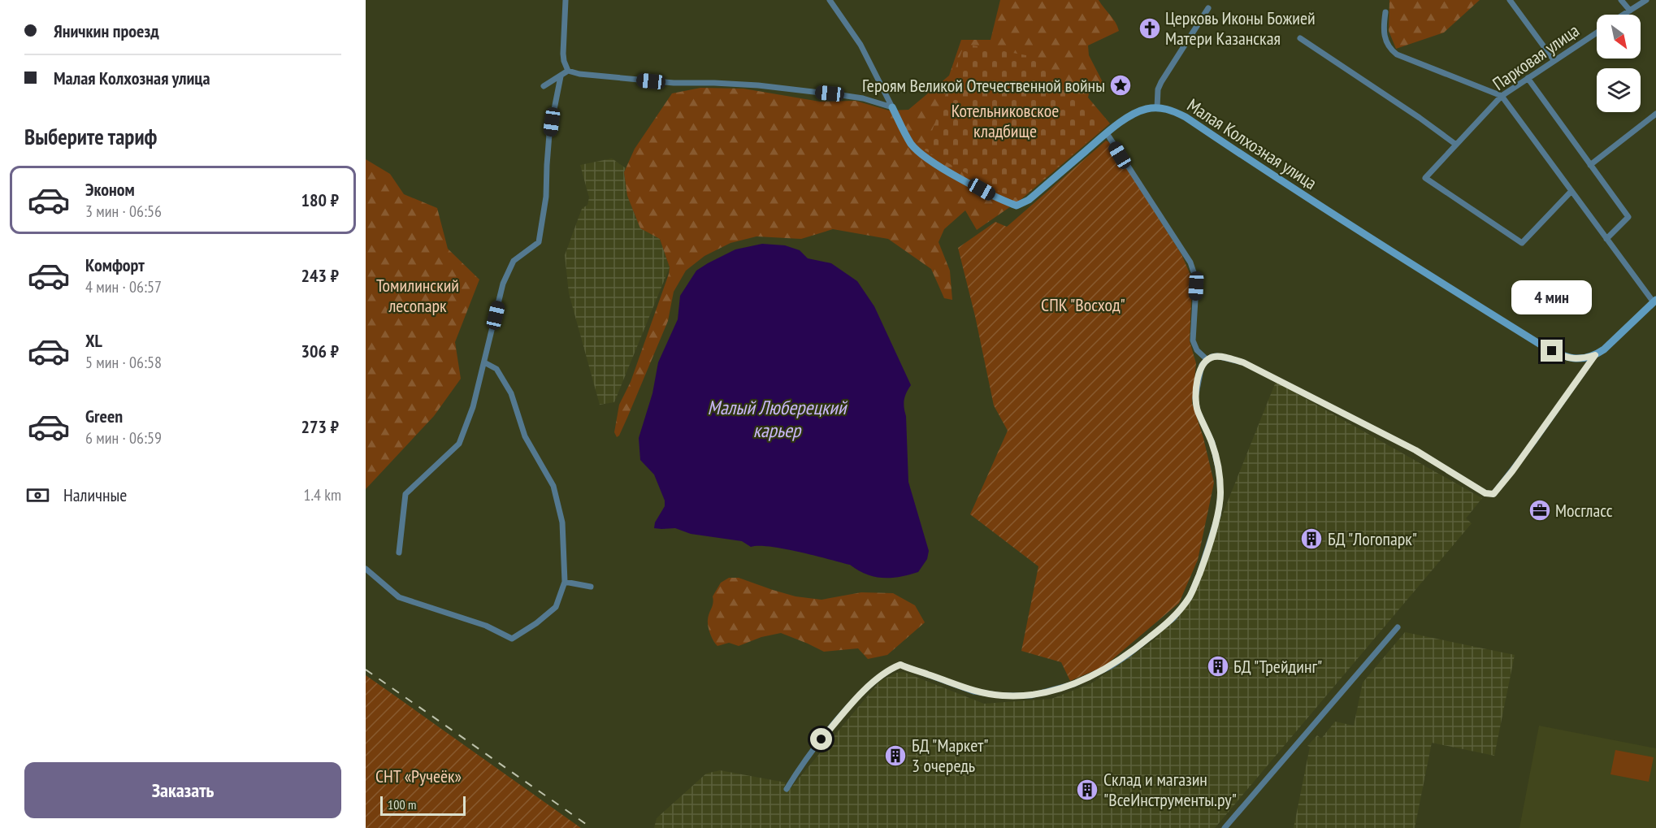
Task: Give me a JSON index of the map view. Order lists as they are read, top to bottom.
{
  "streets": {
    "street": ["Парковая улица", "Малая Колхозная улица"]
  },
  "water": ["Малый Люберецкий карьер"],
  "parks": [
    "Котельниковское кладбище",
    "Томилинский лесопарк",
    "СПК \"Восход\"",
    "СНТ «Ручеёк»"
  ],
  "places": {
    "church": ["Церковь Иконы Божией Матери Казанская"],
    "place": ["Героям Великой Отечественной войны"],
    "office": ["Мосгласс"],
    "building": [
      "БД \"Логопарк\"",
      "БД \"Трейдинг\"",
      "БД \"Маркет\" 3 очередь",
      "Склад и магазин \"ВсеИнструменты.ру\""
    ]
  },
  "scale_bar": "100 m",
  "north": "bottom right",
  "page": {
    "banner": ["Яничкин проезд", "Малая Колхозная улица"],
    "heading": "Выберите тариф",
    "list": [
      {
        "name": "Эконом",
        "note": "3 мин · 06:56",
        "value": "180 ₽"
      },
      {
        "name": "Комфорт",
        "note": "4 мин · 06:57",
        "value": "243 ₽"
      },
      {
        "name": "XL",
        "note": "5 мин · 06:58",
        "value": "306 ₽"
      },
      {
        "name": "Green",
        "note": "6 мин · 06:59",
        "value": "273 ₽"
      }
    ],
    "bubble": "4 мин",
    "pay": ["Наличные", "1.4 km"],
    "buttons": "Заказать",
    "scale": "100 m"
  }
}
